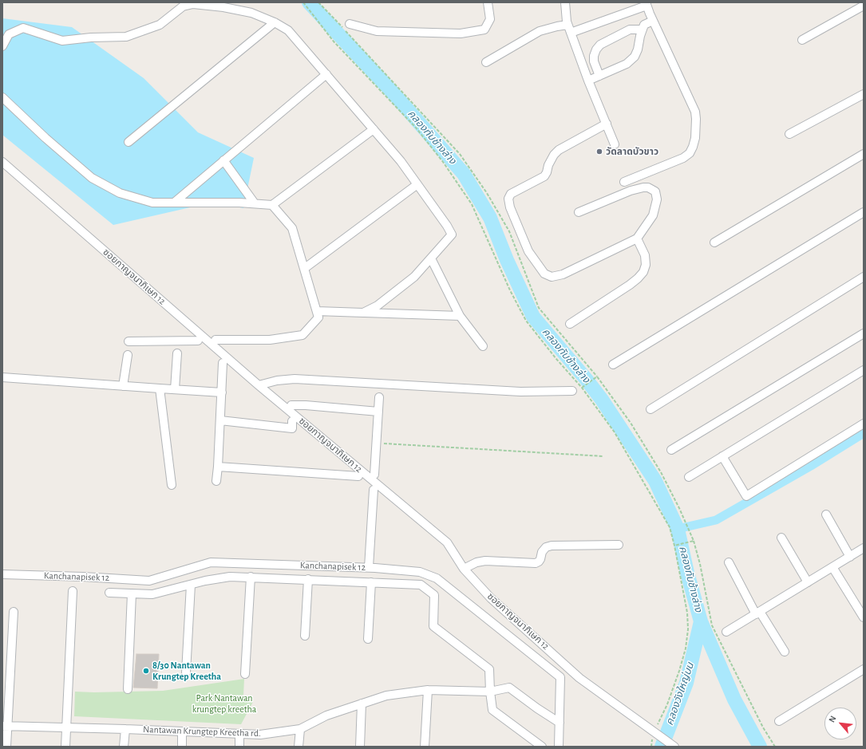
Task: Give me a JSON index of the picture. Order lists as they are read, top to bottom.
{
  "streets": {
    "street": ["ซอยกาญจนาภิเษก 12", "Kanchanapisek 12", "Nantawan Krungtep Kreetha rd."]
  },
  "crossings": [
    ["Kanchanapisek 12", "Nantawan Krungtep Kreetha rd."]
  ],
  "water": ["คลองทับช้างล่าง", "คลองวังใหญ่บน"],
  "parks": ["Park Nantawan krungtep kreetha"],
  "places": ["วัดลาดบัวขาว", "8/30 Nantawan Krungtep Kreetha"],
  "north": "top left"
}
